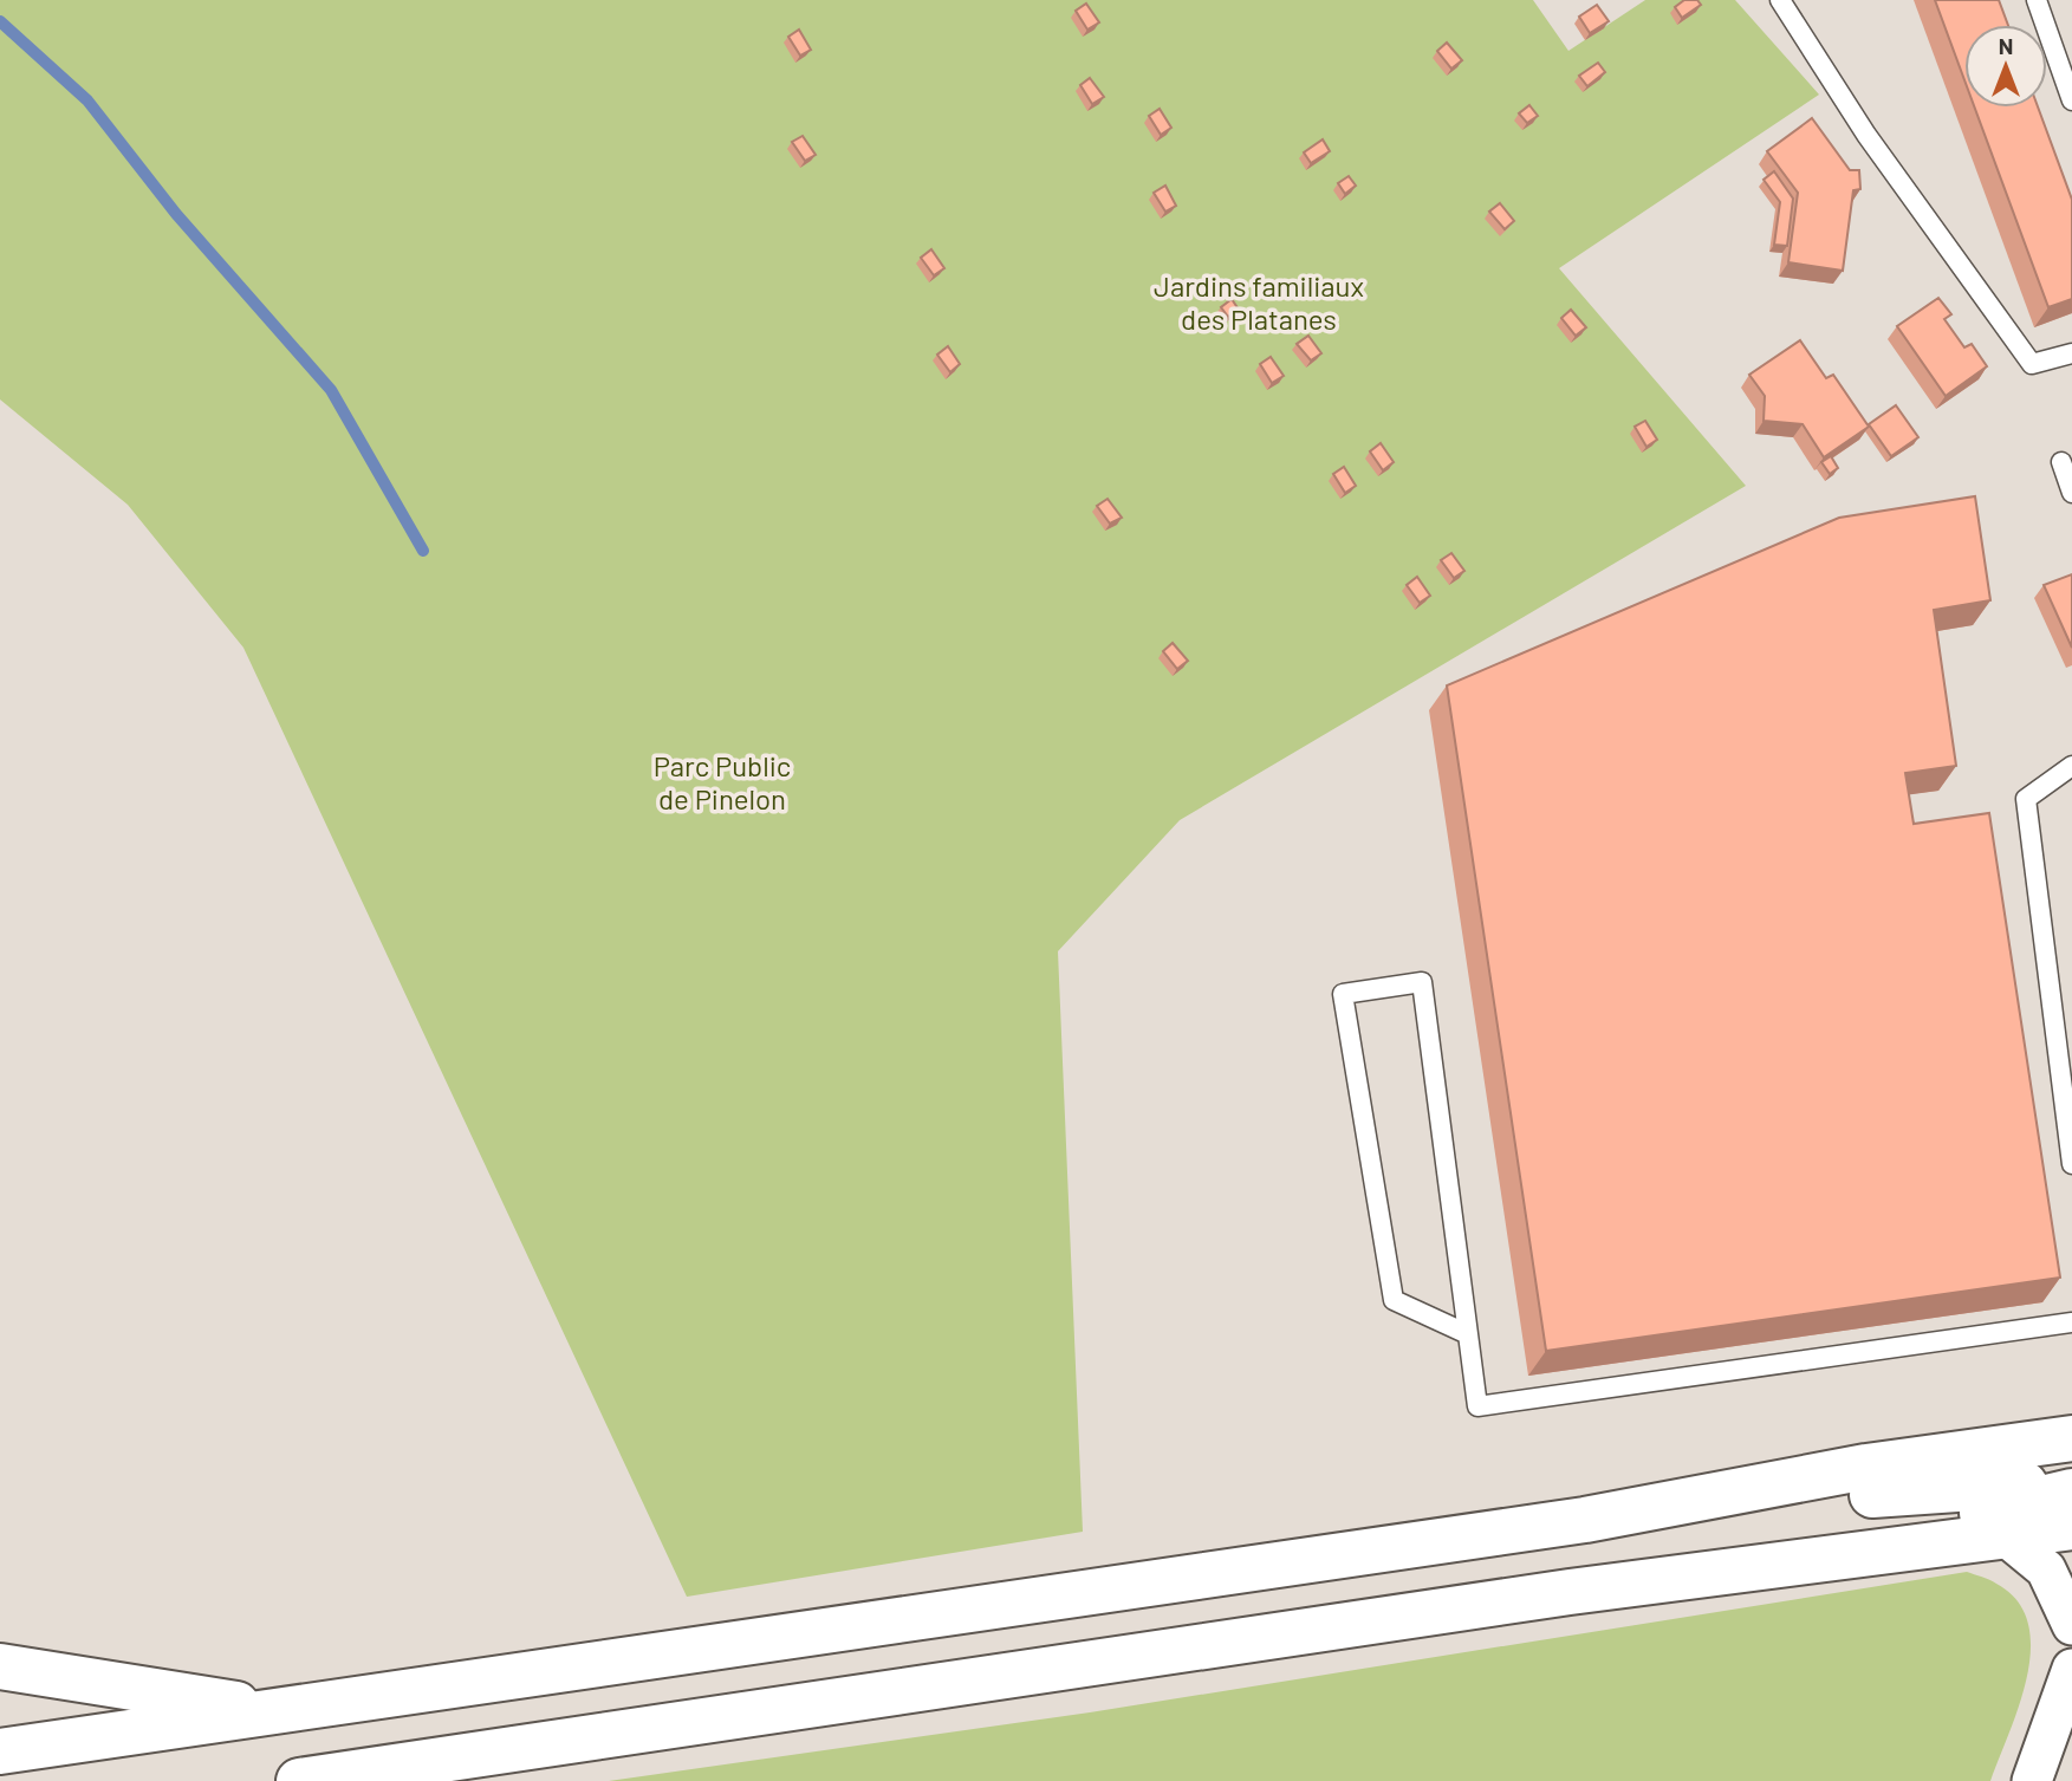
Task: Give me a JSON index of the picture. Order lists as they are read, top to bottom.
{
  "parks": ["Jardins familiaux des Platanes", "Parc Public de Pinelon"],
  "north": "top"
}
